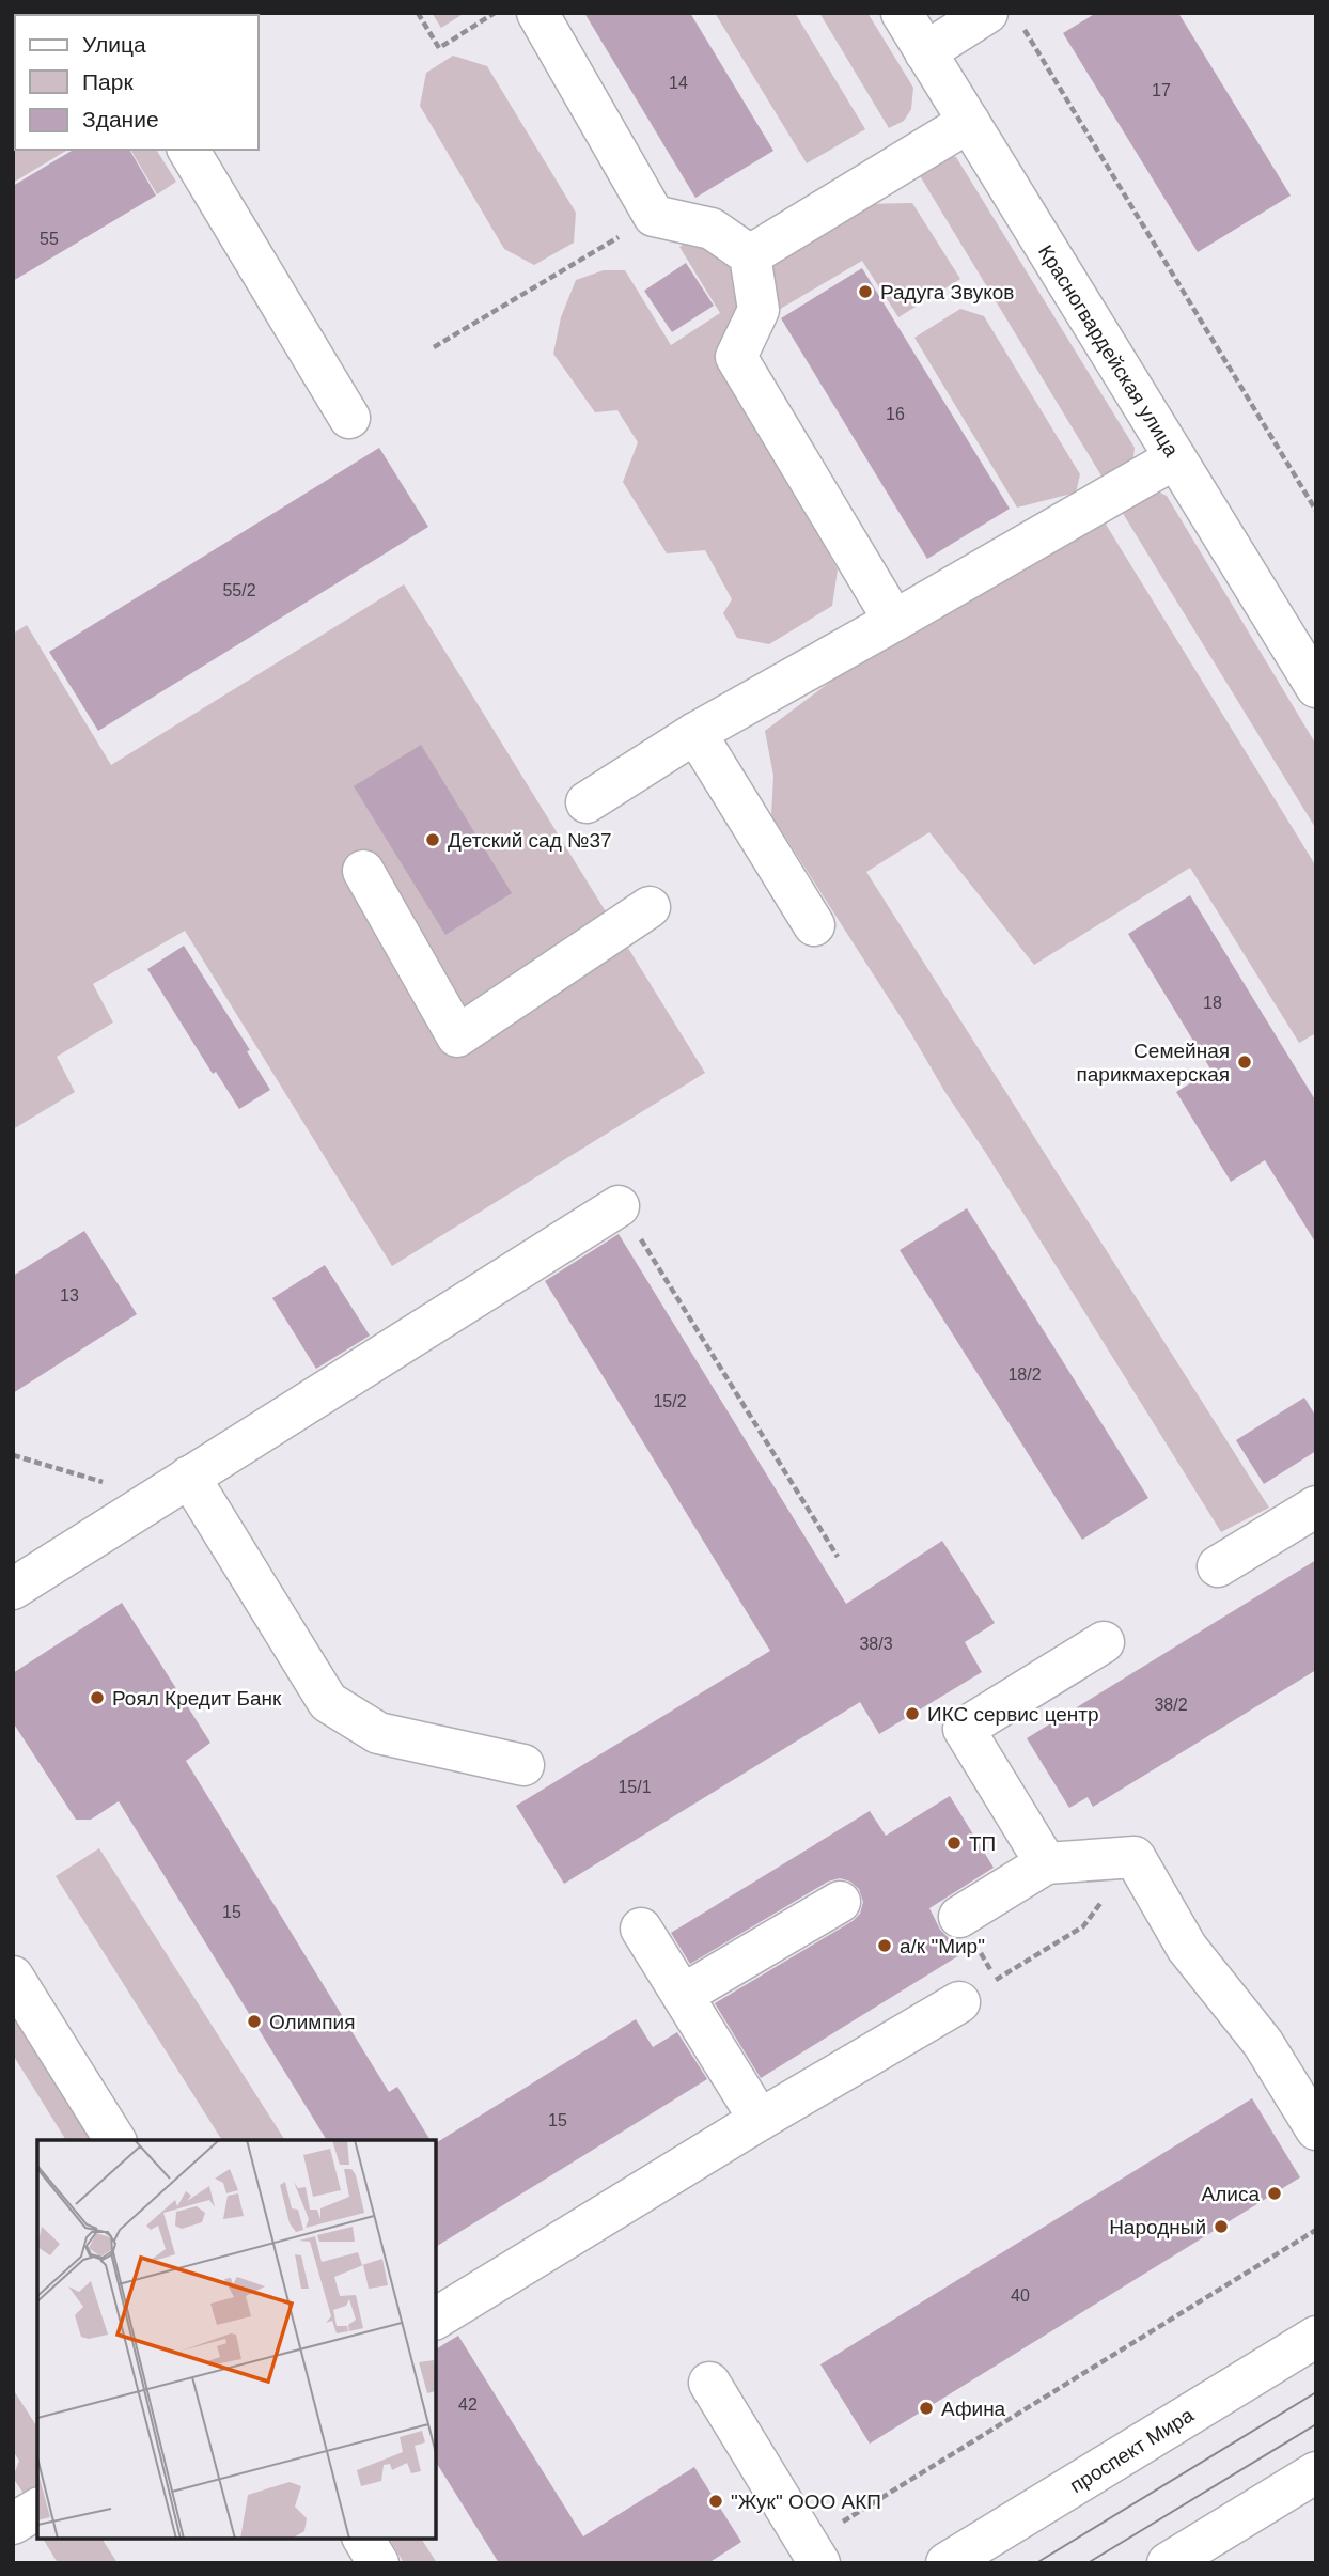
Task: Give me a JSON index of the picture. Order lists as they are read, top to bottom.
{
  "streets": {
    "street": ["Красногвардейская улица", "проспект Мира"]
  },
  "places": [
    "Радуга Звуков",
    "Детский сад №37",
    "Семейная парикмахерская",
    "Роял Кредит Банк",
    "ИКС сервис центр",
    "ТП",
    "а/к \"Мир\"",
    "Олимпия",
    "Алиса",
    "Народный",
    "Афина",
    "\"Жук\" ООО АКП"
  ],
  "house_numbers": [
    "14",
    "17",
    "55",
    "16",
    "55/2",
    "18",
    "13",
    "18/2",
    "15/2",
    "38/3",
    "38/2",
    "15/1",
    "15",
    "15",
    "40",
    "42"
  ],
  "legend": ["Улица", "Парк", "Здание"]
}
